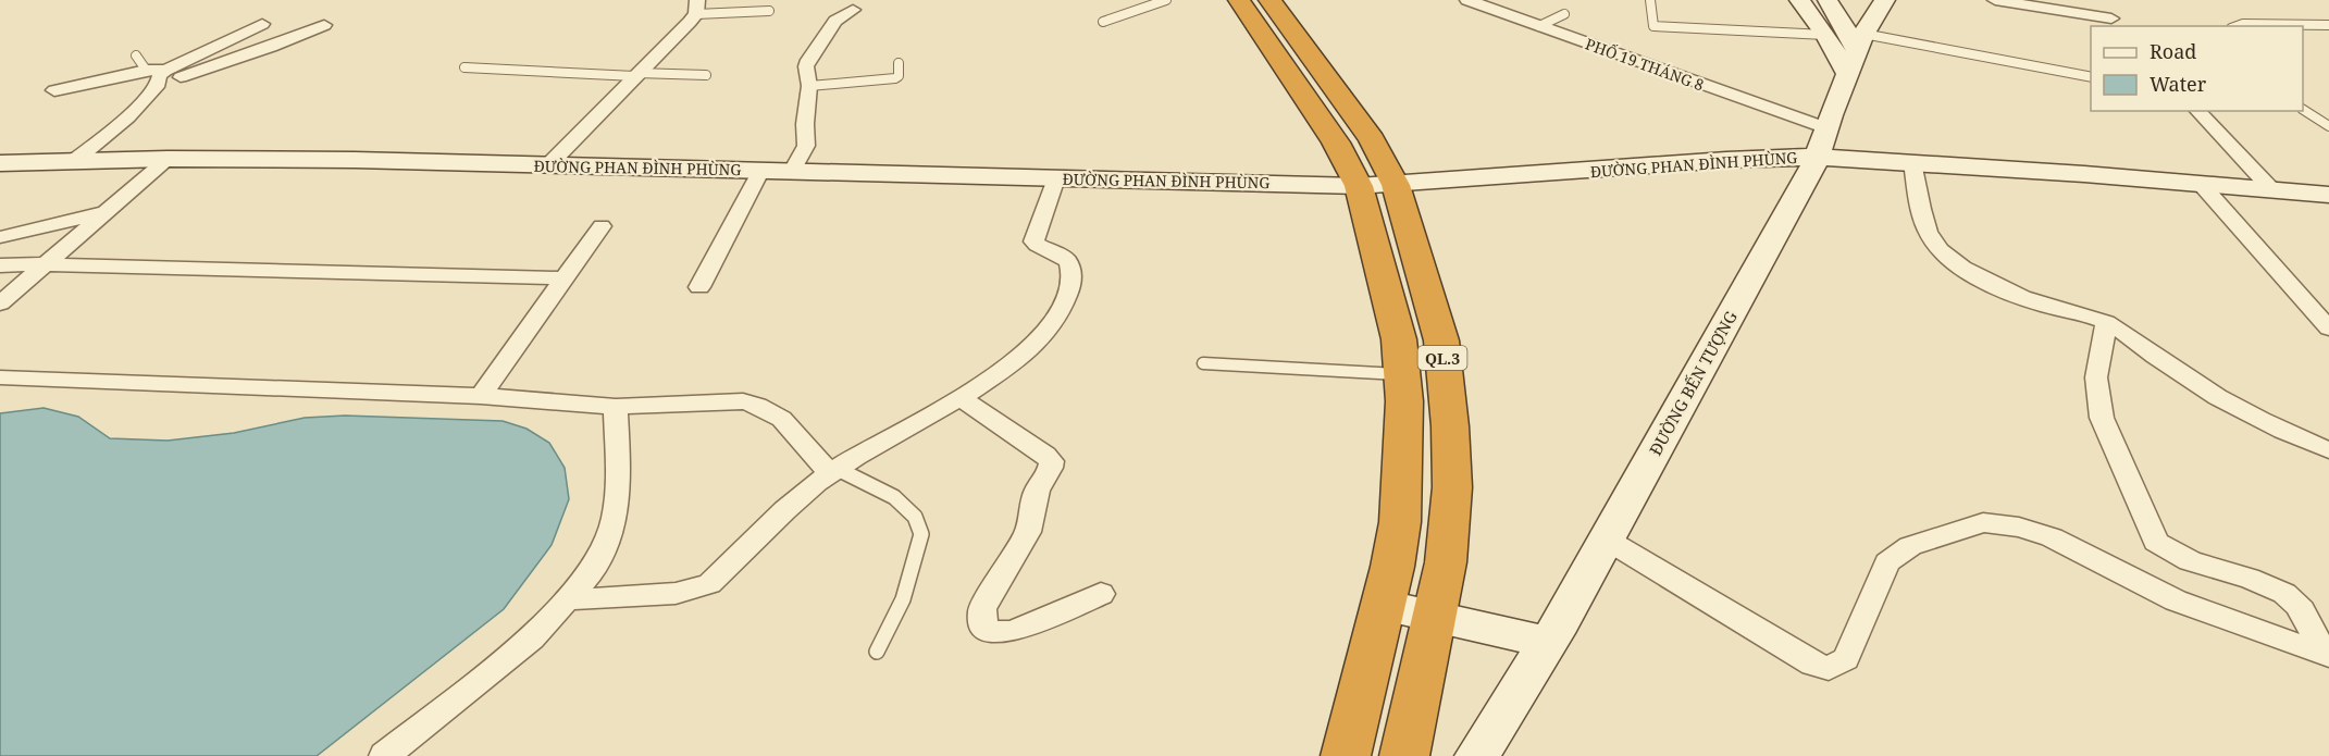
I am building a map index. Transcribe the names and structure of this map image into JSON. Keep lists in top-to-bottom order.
{
  "streets": {
    "highway": ["QL.3"],
    "street": ["PHỐ 19 THÁNG 8", "ĐƯỜNG PHAN ĐÌNH PHÙNG", "ĐƯỜNG BẾN TƯỢNG"]
  },
  "crossings": [
    ["PHỐ 19 THÁNG 8", "ĐƯỜNG PHAN ĐÌNH PHÙNG"],
    ["PHỐ 19 THÁNG 8", "ĐƯỜNG BẾN TƯỢNG"],
    ["ĐƯỜNG PHAN ĐÌNH PHÙNG", "QL.3"],
    ["ĐƯỜNG PHAN ĐÌNH PHÙNG", "ĐƯỜNG BẾN TƯỢNG"]
  ],
  "legend": ["Road", "Water"]
}
